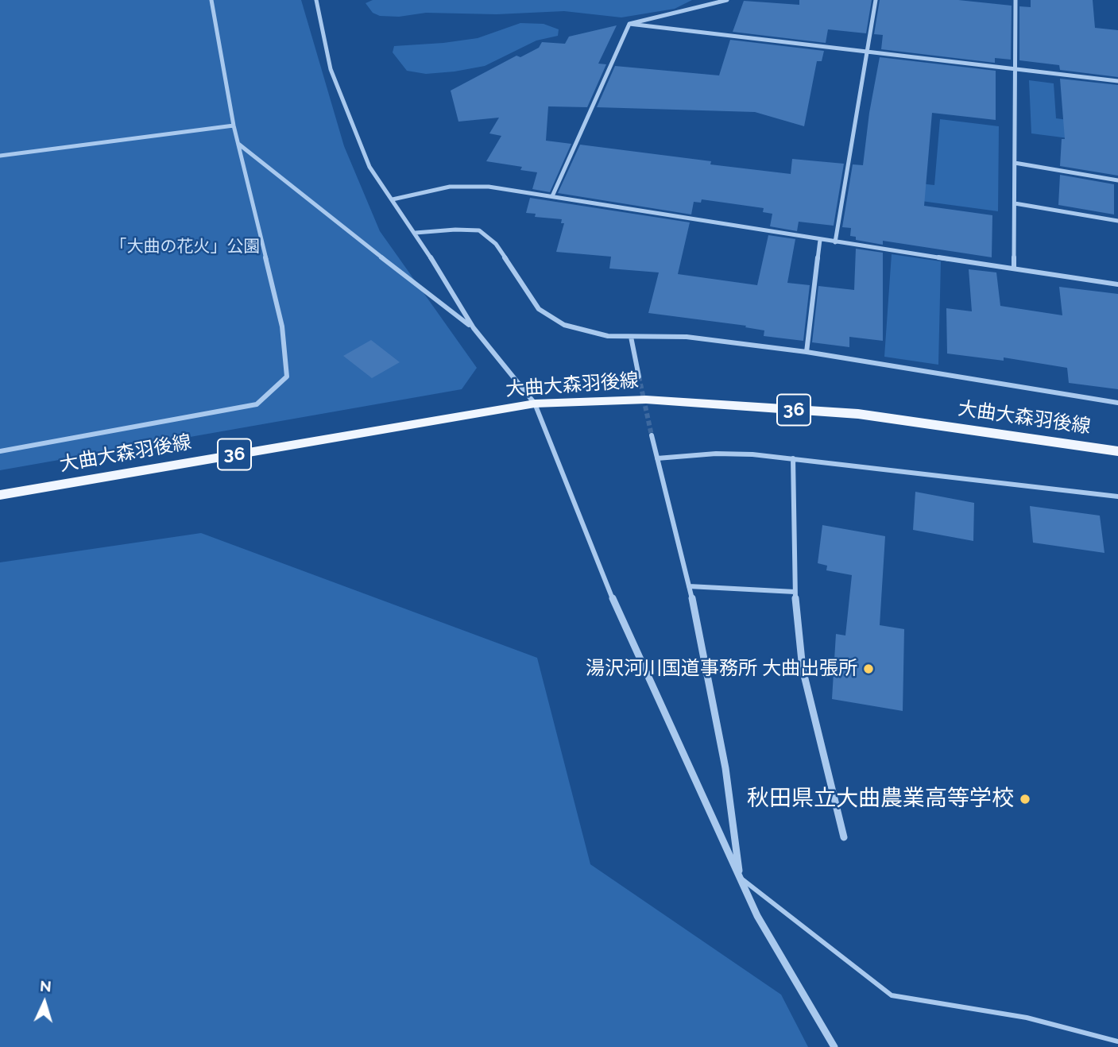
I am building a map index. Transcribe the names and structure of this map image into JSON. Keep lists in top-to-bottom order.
{
  "streets": {
    "main road": ["大曲大森羽後線", "36"]
  },
  "parks": ["「大曲の花火」公園"],
  "places": ["湯沢河川国道事務所 大曲出張所", "秋田県立大曲農業高等学校"],
  "north": "top"
}
